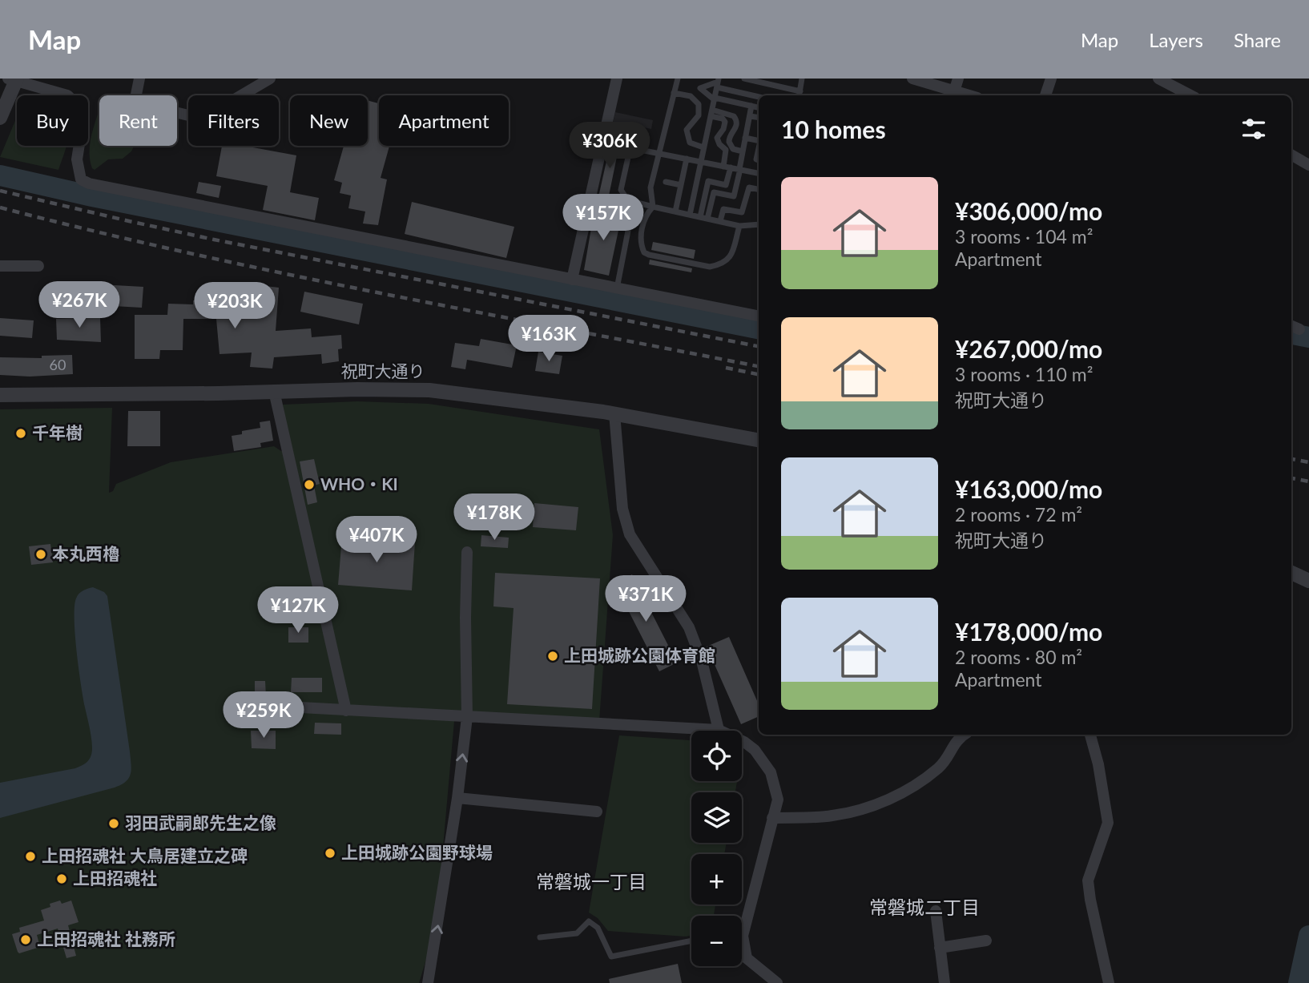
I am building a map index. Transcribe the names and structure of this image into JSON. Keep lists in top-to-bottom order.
{
  "streets": {
    "street": ["祝町大通り"]
  },
  "districts": ["常磐城一丁目", "常磐城二丁目"],
  "places": [
    "千年樹",
    "WHO・KI",
    "本丸西櫓",
    "上田城跡公園体育館",
    "羽田武嗣郎先生之像",
    "上田城跡公園野球場",
    "上田招魂社 大鳥居建立之碑",
    "上田招魂社",
    "上田招魂社 社務所"
  ],
  "house_numbers": ["60"],
  "page": {
    "header": "Map",
    "nav": ["Map", "Layers", "Share"],
    "chip": [
      "Buy",
      "Rent",
      "Filters",
      "New",
      "Apartment"
    ],
    "heading": "10 homes",
    "price": [
      "¥306K",
      "¥157K",
      "¥267K",
      "¥203K",
      "¥163K",
      "¥178K",
      "¥407K",
      "¥371K",
      "¥127K",
      "¥259K"
    ],
    "list": [
      {
        "name": "¥306,000/mo",
        "note": "3 rooms · 104 m² · Apartment"
      },
      {
        "name": "¥267,000/mo",
        "note": "3 rooms · 110 m² · 祝町大通り"
      },
      {
        "name": "¥163,000/mo",
        "note": "2 rooms · 72 m² · 祝町大通り"
      },
      {
        "name": "¥178,000/mo",
        "note": "2 rooms · 80 m² · Apartment"
      }
    ],
    "map_buttons": ["+", "−"]
  }
}
